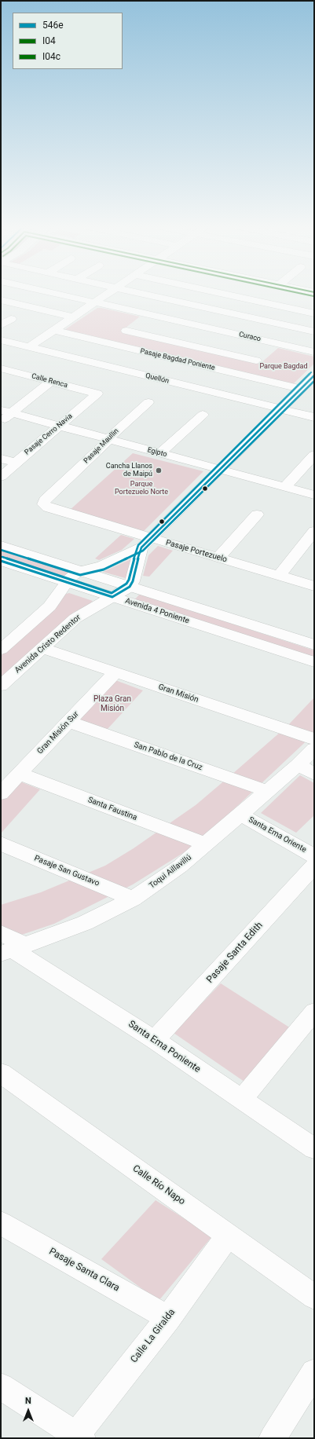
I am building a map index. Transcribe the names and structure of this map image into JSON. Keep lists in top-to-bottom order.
{
  "streets": {
    "street": [
      "Curaco",
      "Pasaje Bagdad Poniente",
      "Quellón",
      "Calle Renca",
      "Pasaje Cerro Navia",
      "Pasaje Maullin",
      "Egipto",
      "Pasaje Portezuelo",
      "Avenida 4 Poniente",
      "Avenida Cristo Redentor",
      "Gran Misión",
      "Gran Misión Sur",
      "San Pablo de la Cruz",
      "Santa Faustina",
      "Santa Ema Oriente",
      "Pasaje San Gustavo",
      "Toqui Aillavillú",
      "Pasaje Santa Edith",
      "Santa Ema Poniente",
      "Calle Río Napo",
      "Pasaje Santa Clara",
      "Calle La Giralda"
    ]
  },
  "crossings": [
    ["Calle Renca", "Pasaje Cerro Navia"],
    ["Pasaje Cerro Navia", "Egipto"],
    ["Pasaje Maullin", "Egipto"],
    ["Pasaje Maullin", "Pasaje Portezuelo"],
    ["Avenida 4 Poniente", "Avenida Cristo Redentor"],
    ["Avenida Cristo Redentor", "Gran Misión"],
    ["Gran Misión", "Gran Misión Sur"],
    ["Gran Misión Sur", "San Pablo de la Cruz"],
    ["Gran Misión Sur", "Santa Faustina"],
    ["San Pablo de la Cruz", "Toqui Aillavillú"],
    ["Santa Faustina", "Toqui Aillavillú"],
    ["Santa Ema Oriente", "Toqui Aillavillú"],
    ["Pasaje San Gustavo", "Toqui Aillavillú"],
    ["Toqui Aillavillú", "Santa Ema Poniente"],
    ["Pasaje Santa Edith", "Santa Ema Poniente"],
    ["Calle Río Napo", "Calle La Giralda"],
    ["Pasaje Santa Clara", "Calle La Giralda"]
  ],
  "parks": ["Parque Bagdad", "Parque Portezuelo Norte", "Plaza Gran Misión"],
  "places": ["Cancha Llanos de Maipú"],
  "lines": ["transit line I04c", "transit line 546e"],
  "legend": ["546e", "I04", "I04c"],
  "north": "top"
}
